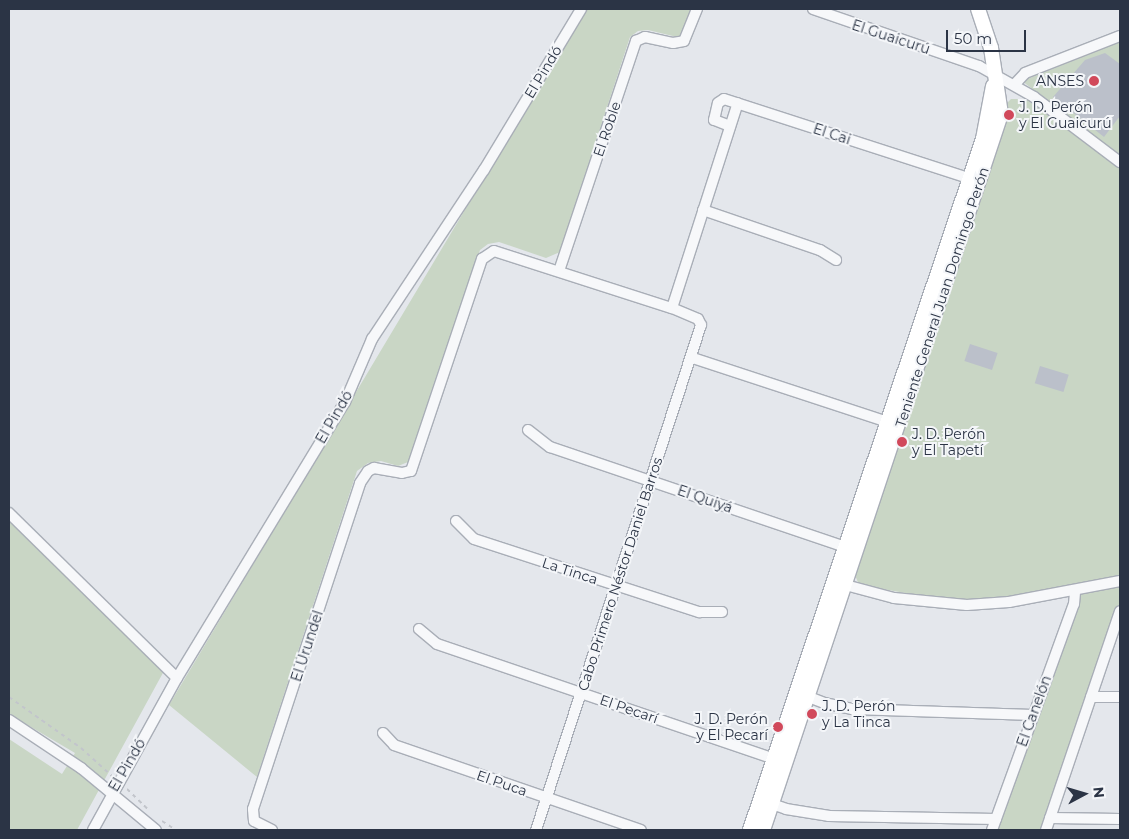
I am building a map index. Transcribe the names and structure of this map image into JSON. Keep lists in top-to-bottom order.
{
  "streets": {
    "main road": ["Teniente General Juan Domingo Perón"],
    "street": [
      "El Guaicurú",
      "El Pindó",
      "El Roble",
      "El Cai",
      "El Quiyá",
      "La Tinca",
      "Cabo Primero Néstor Daniel Barros",
      "El Urundel",
      "El Pecarí",
      "El Canelón",
      "El Puca"
    ]
  },
  "crossings": [
    ["El Guaicurú", "Teniente General Juan Domingo Perón"],
    ["El Roble", "El Urundel"],
    ["El Cai", "Teniente General Juan Domingo Perón"],
    ["Teniente General Juan Domingo Perón", "El Quiyá"],
    ["Teniente General Juan Domingo Perón", "El Pecarí"],
    ["El Quiyá", "Cabo Primero Néstor Daniel Barros"],
    ["La Tinca", "Cabo Primero Néstor Daniel Barros"],
    ["Cabo Primero Néstor Daniel Barros", "El Pecarí"],
    ["Cabo Primero Néstor Daniel Barros", "El Puca"]
  ],
  "places": [
    "ANSES",
    "J. D. Perón y El Guaicurú",
    "J. D. Perón y El Tapetí",
    "J. D. Perón y La Tinca",
    "J. D. Perón y El Pecarí"
  ],
  "scale_bar": "50 m",
  "north": "right"
}
